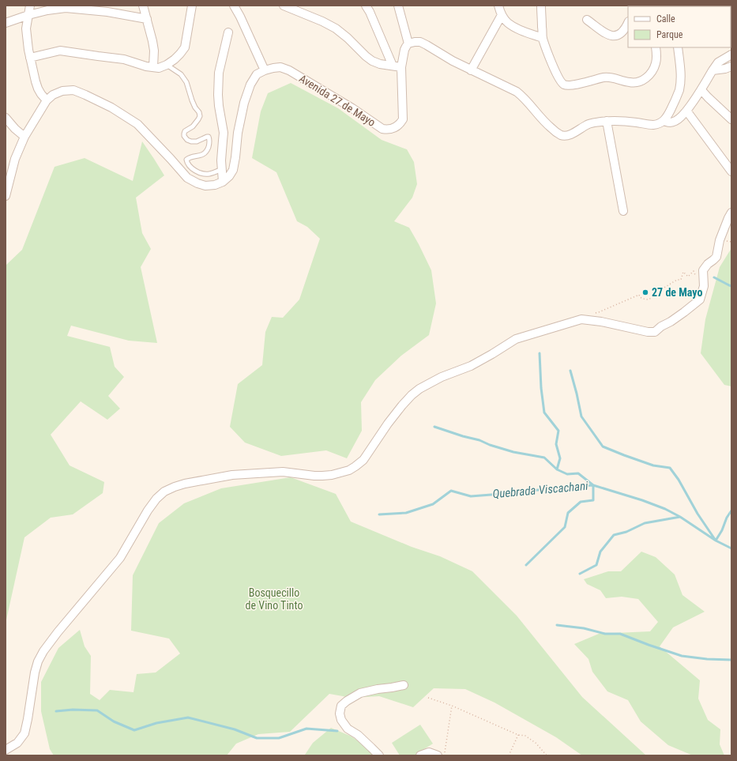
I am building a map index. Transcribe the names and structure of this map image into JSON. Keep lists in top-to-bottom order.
{
  "streets": {
    "street": ["Avenida 27 de Mayo"]
  },
  "water": ["Quebrada Viscachani"],
  "parks": ["Bosquecillo de Vino Tinto"],
  "places": ["27 de Mayo"],
  "legend": ["Calle", "Parque"]
}
